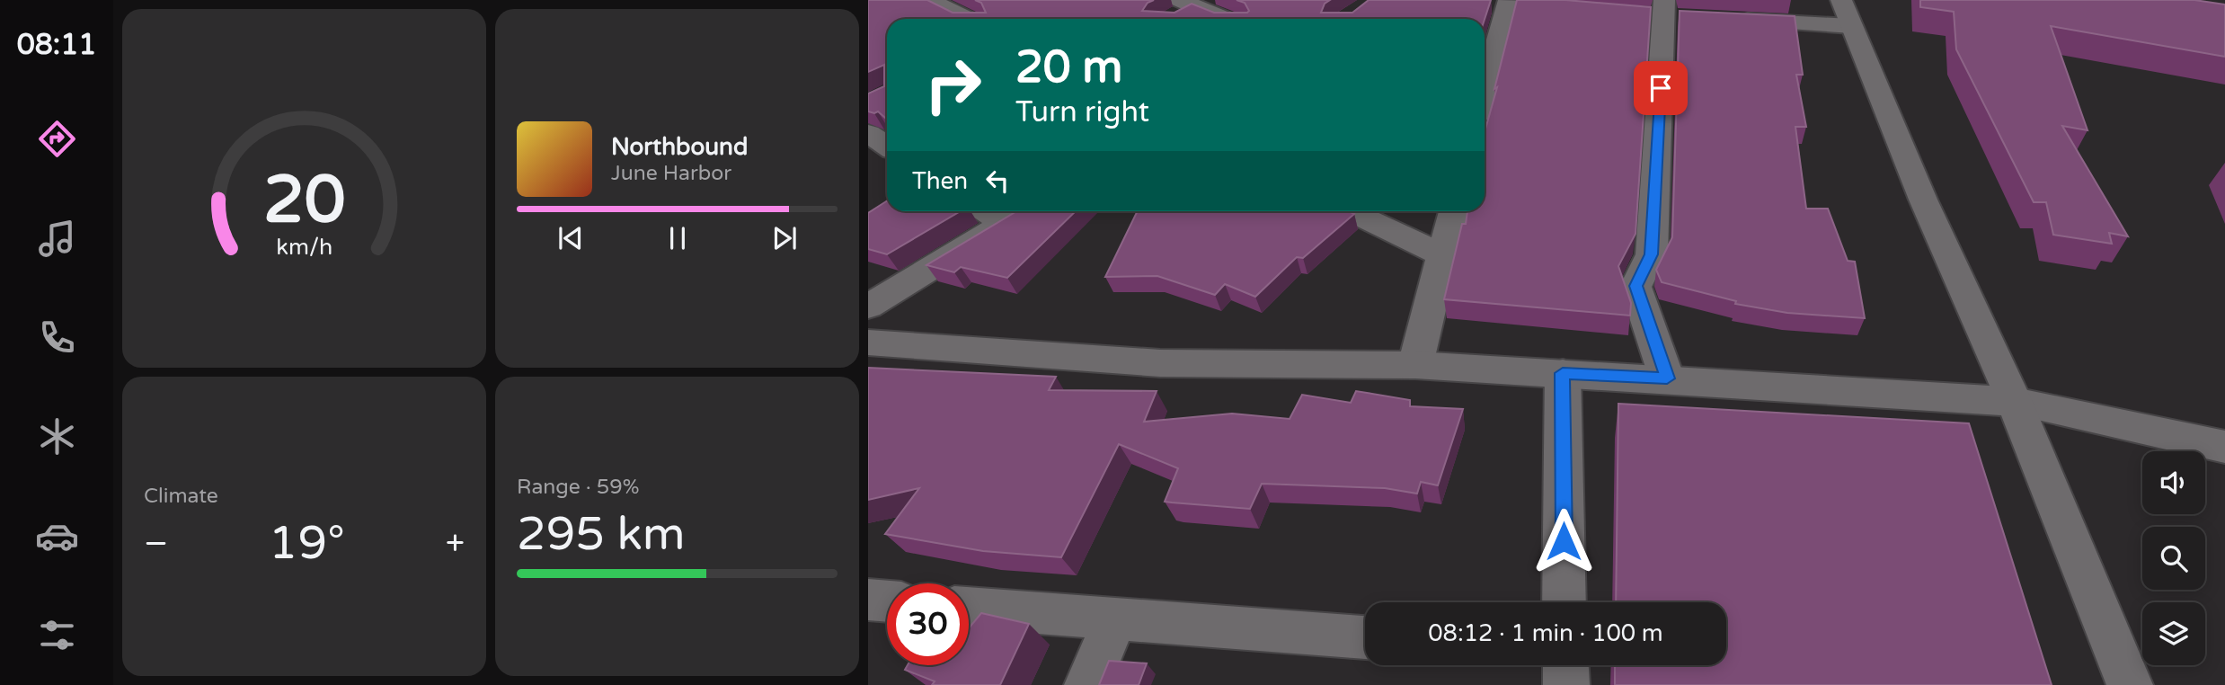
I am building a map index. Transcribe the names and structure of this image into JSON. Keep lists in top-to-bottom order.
{
  "page": {
    "tabs": "08:11",
    "turn": ["20 m", "Turn right"],
    "song": ["Northbound", "June Harbor"],
    "then": "Then",
    "tile": [
      "Climate",
      ["Range · 59%", "295 km"]
    ],
    "heat": ["−", "19°", "+"],
    "limit": "30",
    "trip": "08:12 · 1 min · 100 m",
    "gauge": ["20", "km/h"]
  }
}
